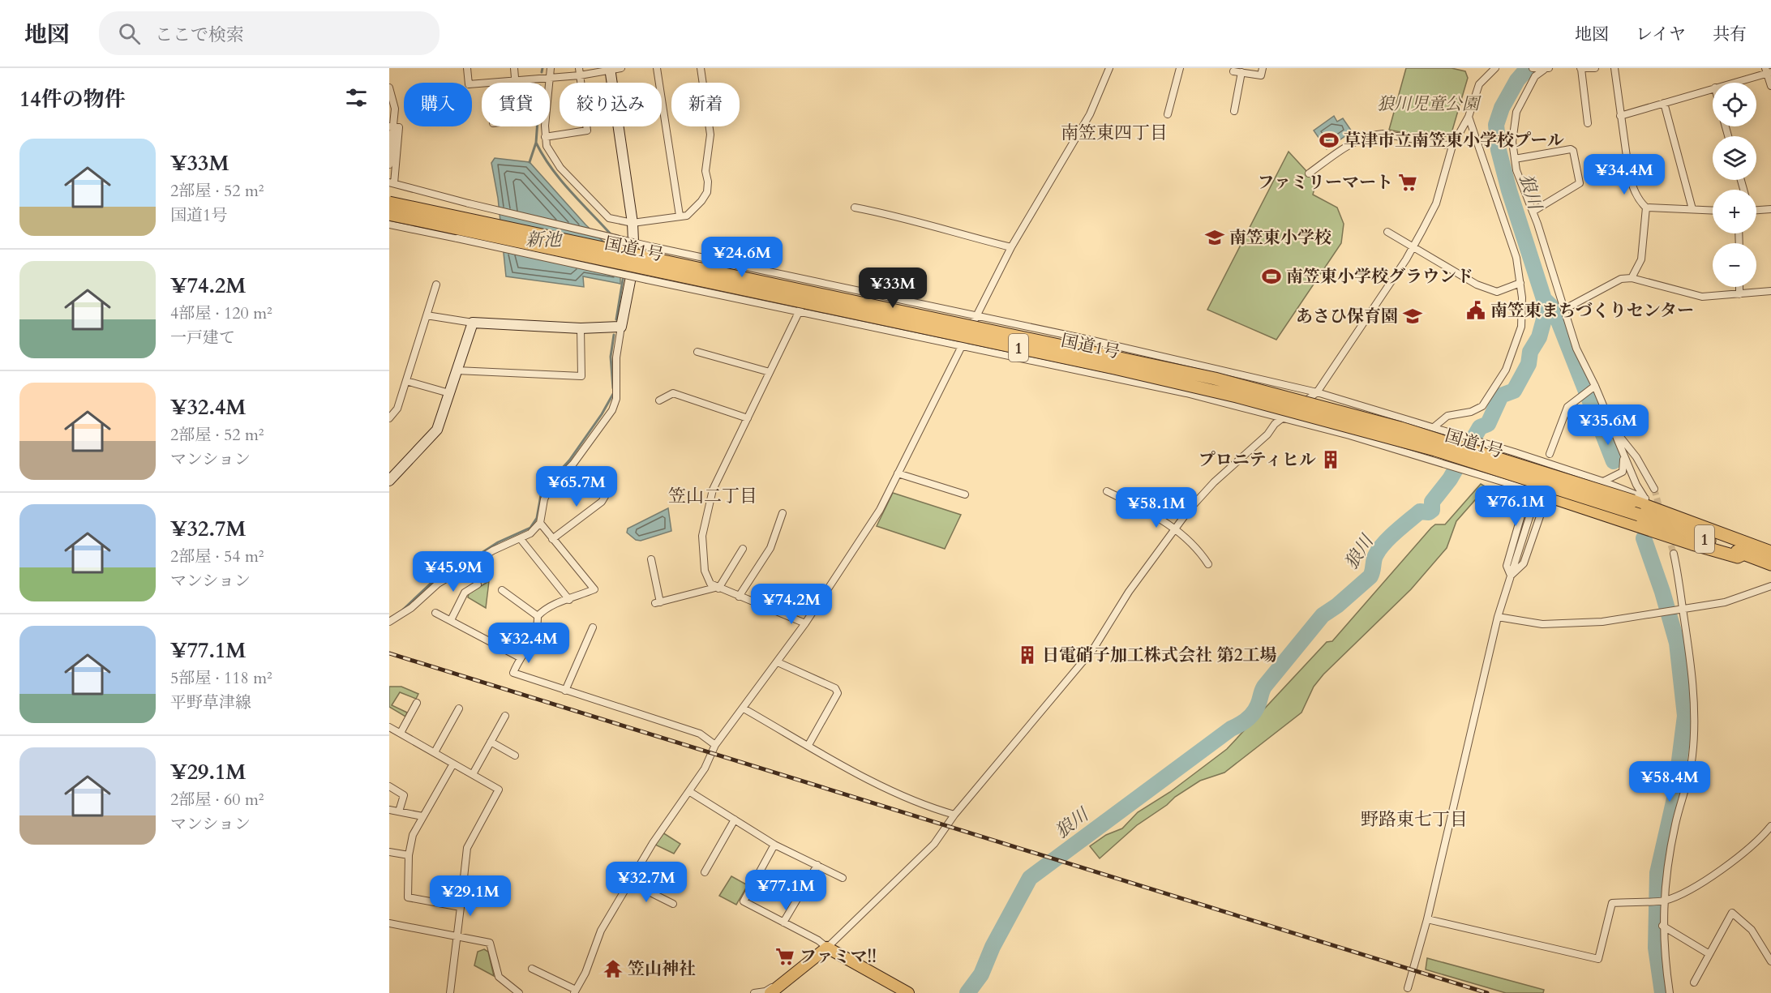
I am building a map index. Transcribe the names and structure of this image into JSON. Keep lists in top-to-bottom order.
{
  "streets": {
    "highway": ["国道1号", "1"]
  },
  "districts": ["南笠東四丁目", "笠山二丁目", "野路東七丁目"],
  "water": ["狼川", "新池"],
  "parks": ["狼川児童公園"],
  "places": {
    "sports": ["草津市立南笠東小学校プール", "南笠東小学校グラウンド"],
    "supermarket": ["ファミリーマート", "ファミマ!!"],
    "school or university": ["南笠東小学校", "あさひ保育園"],
    "public building": ["南笠東まちづくりセンター"],
    "building": ["プロニティヒル", "日電硝子加工株式会社 第2工場"],
    "temple": ["笠山神社"]
  },
  "page": {
    "header": "地図",
    "search": "ここで検索",
    "nav": ["地図", "レイヤ", "共有"],
    "heading": "14件の物件",
    "map_buttons": ["+", "−"],
    "chip": [
      "購入",
      "賃貸",
      "絞り込み",
      "新着"
    ],
    "list": [
      {
        "name": "¥33M",
        "note": "2部屋 · 52 m² · 国道1号"
      },
      {
        "name": "¥74.2M",
        "note": "4部屋 · 120 m² · 一戸建て"
      },
      {
        "name": "¥32.4M",
        "note": "2部屋 · 52 m² · マンション"
      },
      {
        "name": "¥32.7M",
        "note": "2部屋 · 54 m² · マンション"
      },
      {
        "name": "¥77.1M",
        "note": "5部屋 · 118 m² · 平野草津線"
      },
      {
        "name": "¥29.1M",
        "note": "2部屋 · 60 m² · マンション"
      }
    ],
    "price": [
      "¥34.4M",
      "¥24.6M",
      "¥33M",
      "¥35.6M",
      "¥65.7M",
      "¥76.1M",
      "¥58.1M",
      "¥45.9M",
      "¥74.2M",
      "¥32.4M",
      "¥58.4M",
      "¥32.7M",
      "¥77.1M",
      "¥29.1M"
    ]
  }
}
